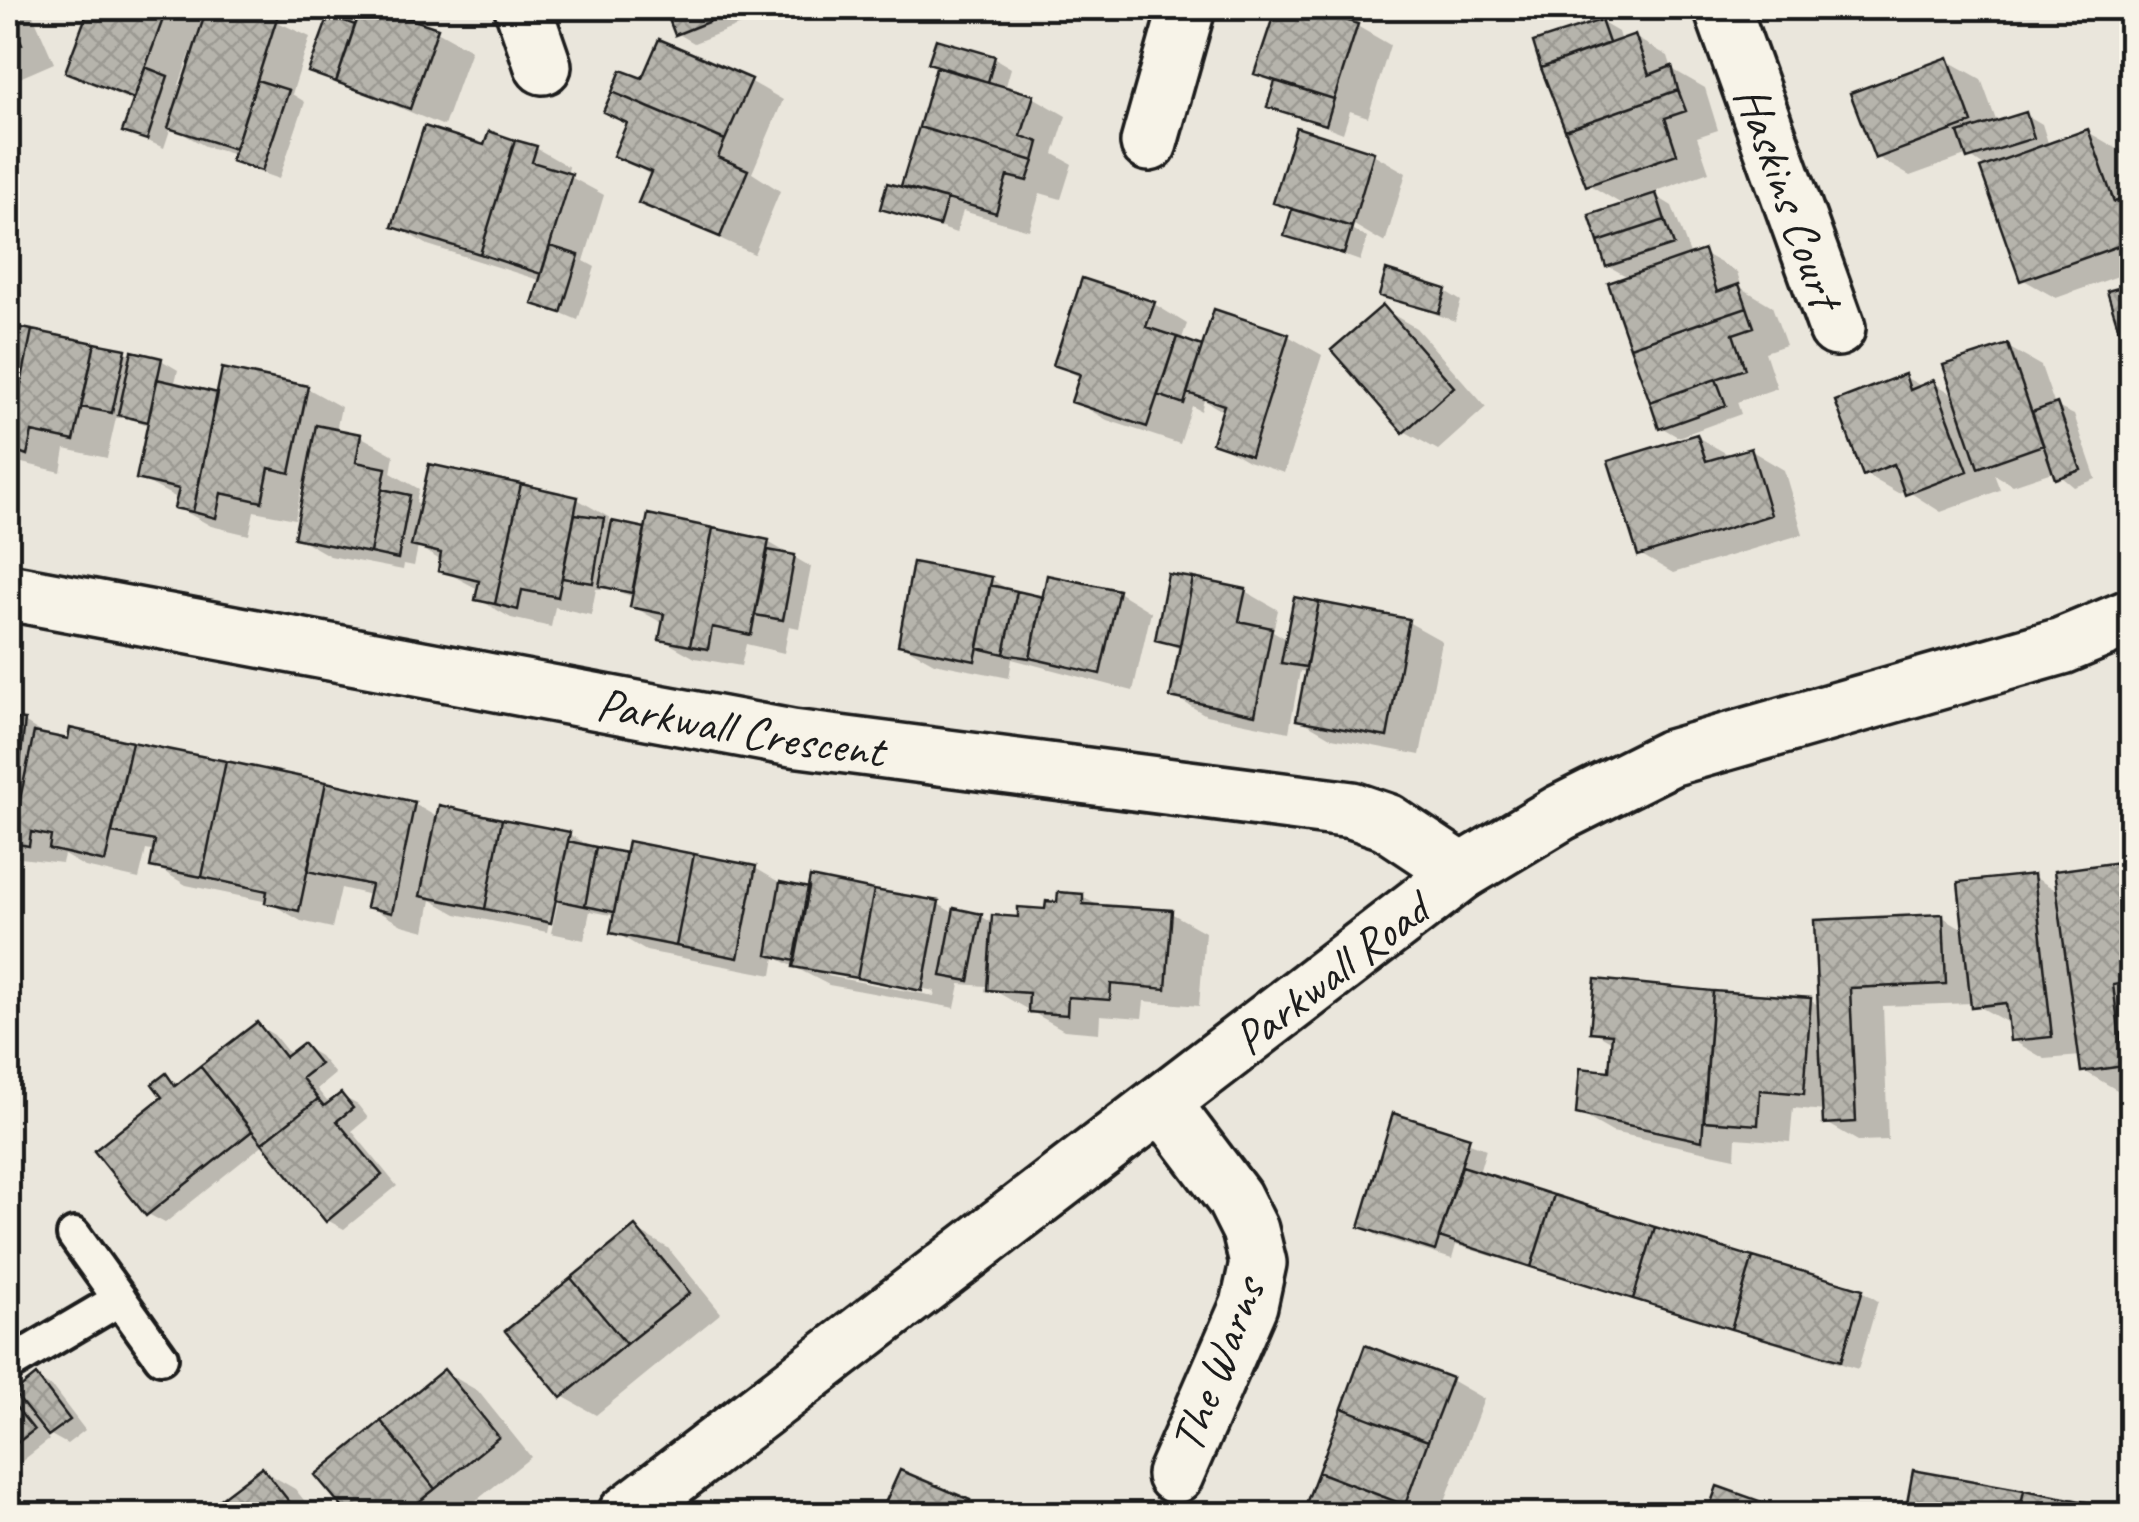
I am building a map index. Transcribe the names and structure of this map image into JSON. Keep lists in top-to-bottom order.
{
  "streets": {
    "street": [
      "Haskins Court",
      "Parkwall Crescent",
      "Parkwall Road",
      "The Warns"
    ]
  },
  "crossings": [
    ["Parkwall Crescent", "Parkwall Road"],
    ["Parkwall Road", "The Warns"]
  ]
}
